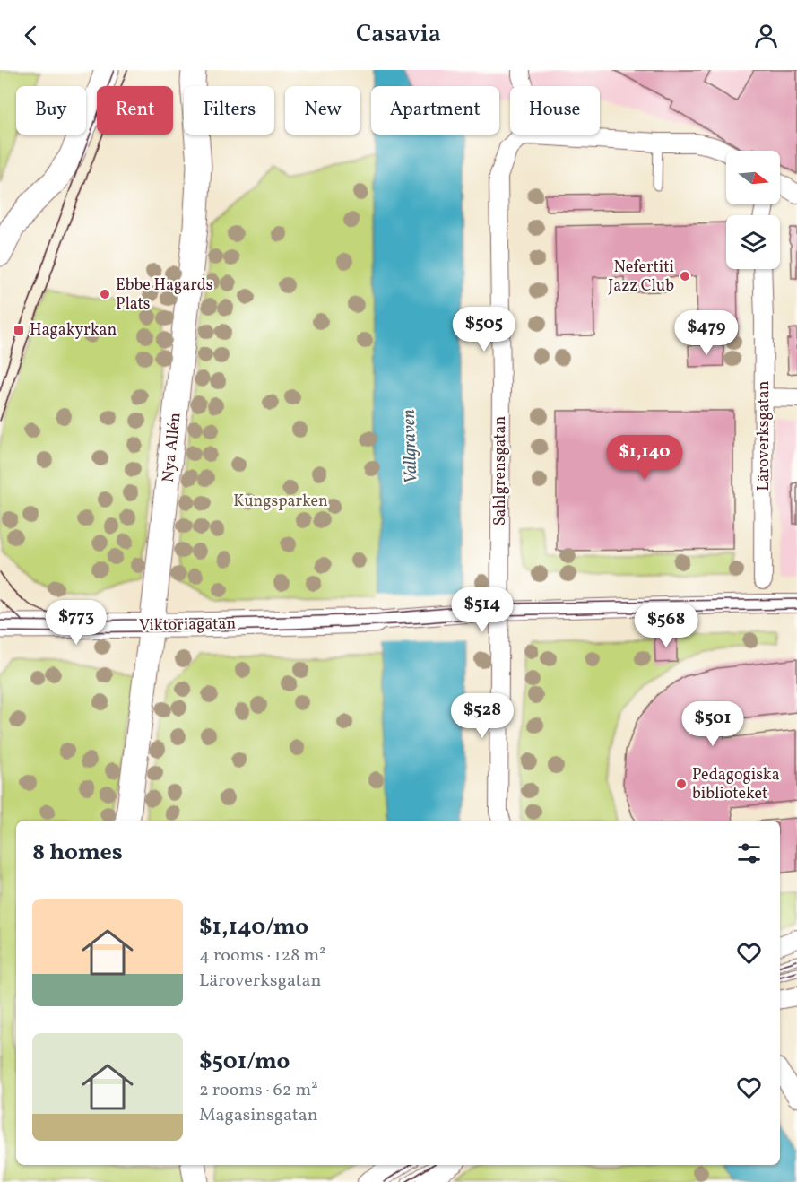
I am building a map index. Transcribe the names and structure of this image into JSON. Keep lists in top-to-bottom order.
{
  "streets": {
    "main road": ["Nya Allén", "Viktoriagatan"],
    "street": ["Läroverksgatan", "Sahlgrensgatan"]
  },
  "crossings": [
    ["Nya Allén", "Viktoriagatan"]
  ],
  "water": ["Vallgraven"],
  "parks": ["Kungsparken"],
  "places": {
    "other": ["Nefertiti Jazz Club", "Ebbe Hagards Plats", "Pedagogiska biblioteket"],
    "transit": ["Hagakyrkan"]
  },
  "north": "right",
  "page": {
    "header": "Casavia",
    "chip": [
      "Buy",
      "Rent",
      "Filters",
      "New",
      "Apartment",
      "House"
    ],
    "price": [
      "$505",
      "$479",
      "$1,140",
      "$514",
      "$773",
      "$568",
      "$528",
      "$501"
    ],
    "heading": "8 homes",
    "list": [
      {
        "name": "$1,140/mo",
        "note": "4 rooms · 128 m² · Läroverksgatan"
      },
      {
        "name": "$501/mo",
        "note": "2 rooms · 62 m² · Magasinsgatan"
      }
    ]
  }
}
